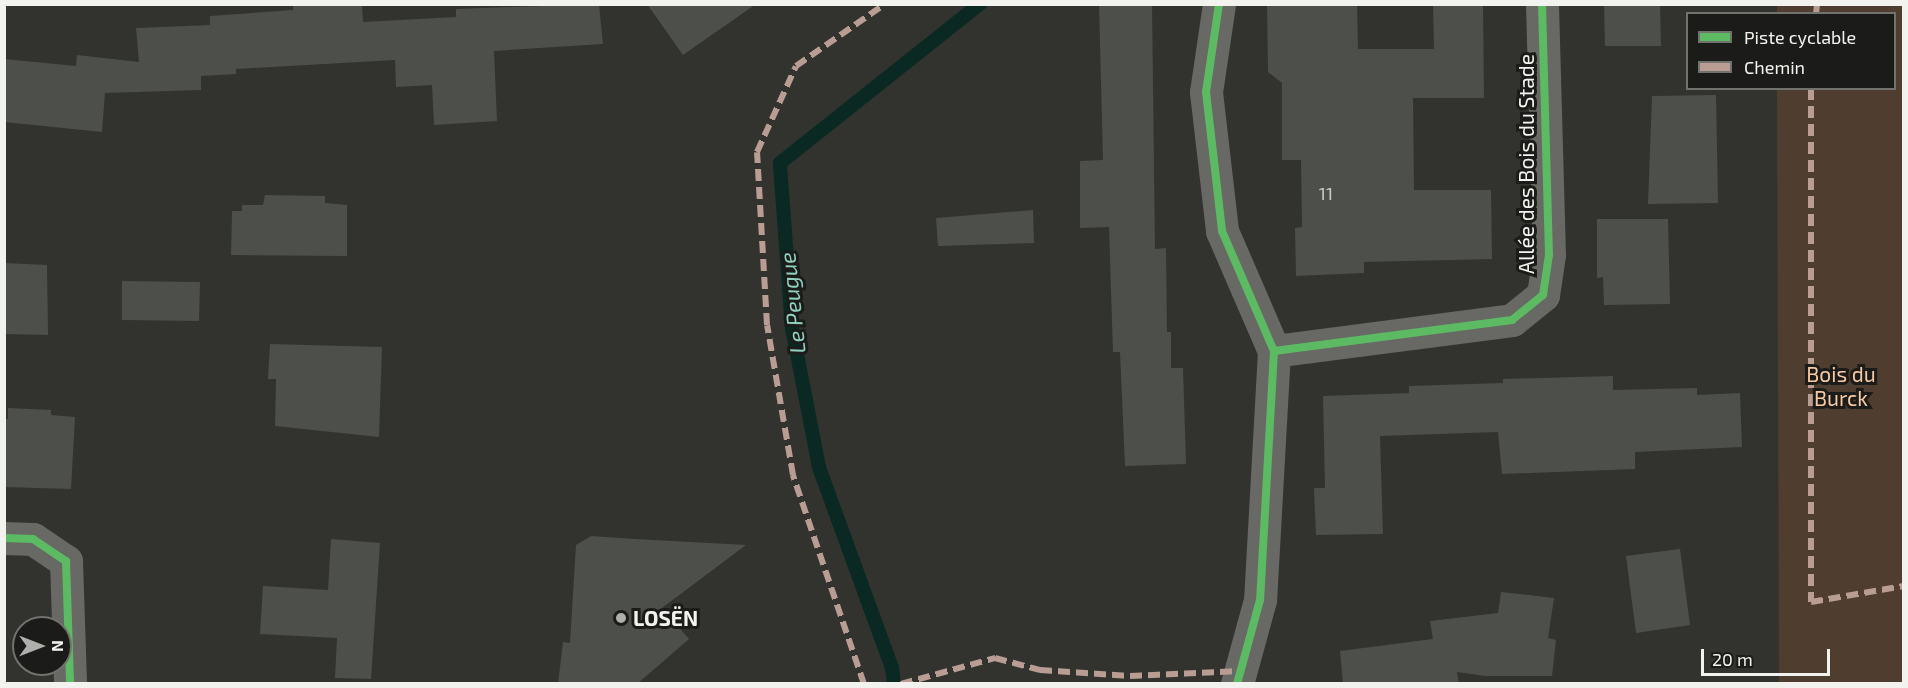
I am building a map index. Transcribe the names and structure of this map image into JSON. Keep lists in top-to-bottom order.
{
  "streets": {
    "street": ["Allée des Bois du Stade"]
  },
  "water": ["Le Peugue"],
  "parks": ["Bois du Burck"],
  "places": ["LOSËN"],
  "house_numbers": ["11"],
  "legend": ["Piste cyclable", "Chemin"],
  "scale_bar": "20 m",
  "north": "right"
}
